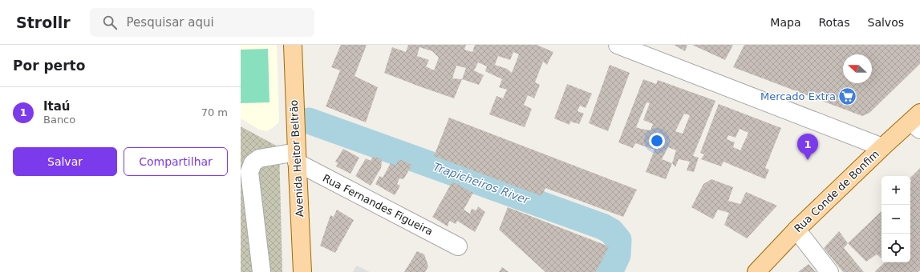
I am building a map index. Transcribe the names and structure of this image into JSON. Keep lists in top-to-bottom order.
{
  "streets": {
    "main road": ["Avenida Heitor Beltrão", "Rua Conde de Bonfim"],
    "street": ["Rua Fernandes Figueira"]
  },
  "crossings": [
    ["Avenida Heitor Beltrão", "Rua Fernandes Figueira"]
  ],
  "water": ["Trapicheiros River"],
  "places": {
    "supermarket": ["Mercado Extra"]
  },
  "north": "left",
  "page": {
    "header": "Strollr",
    "search": "Pesquisar aqui",
    "nav": ["Mapa", "Rotas", "Salvos"],
    "heading": "Por perto",
    "list": [
      {
        "mark": "1",
        "name": "Itaú",
        "note": "Banco",
        "value": "70 m"
      }
    ],
    "pins": "1",
    "buttons": ["Salvar", "Compartilhar"],
    "map_buttons": ["+", "−"]
  }
}
